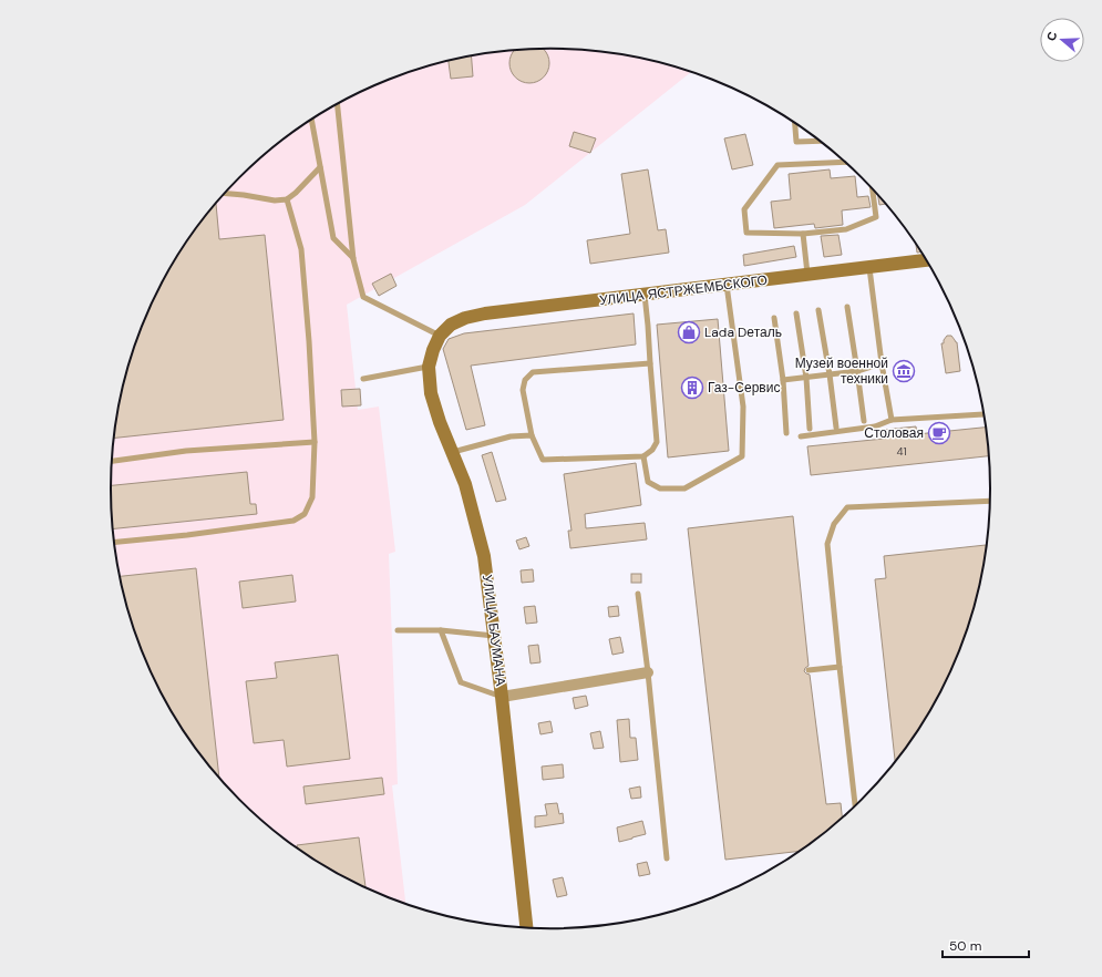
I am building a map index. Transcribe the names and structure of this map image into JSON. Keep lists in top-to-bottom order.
{
  "streets": {
    "main road": ["УЛИЦА ЯСТРЖЕМБСКОГО", "УЛИЦА БАУМАНА"]
  },
  "crossings": [
    ["УЛИЦА ЯСТРЖЕМБСКОГО", "УЛИЦА БАУМАНА"]
  ],
  "places": {
    "shop": ["Lada Dеталь"],
    "museum": ["Музей военной техники"],
    "building": ["Газ-Сервис"],
    "cafe": ["Столовая"]
  },
  "house_numbers": ["41"],
  "scale_bar": "50 m",
  "north": "left"
}
